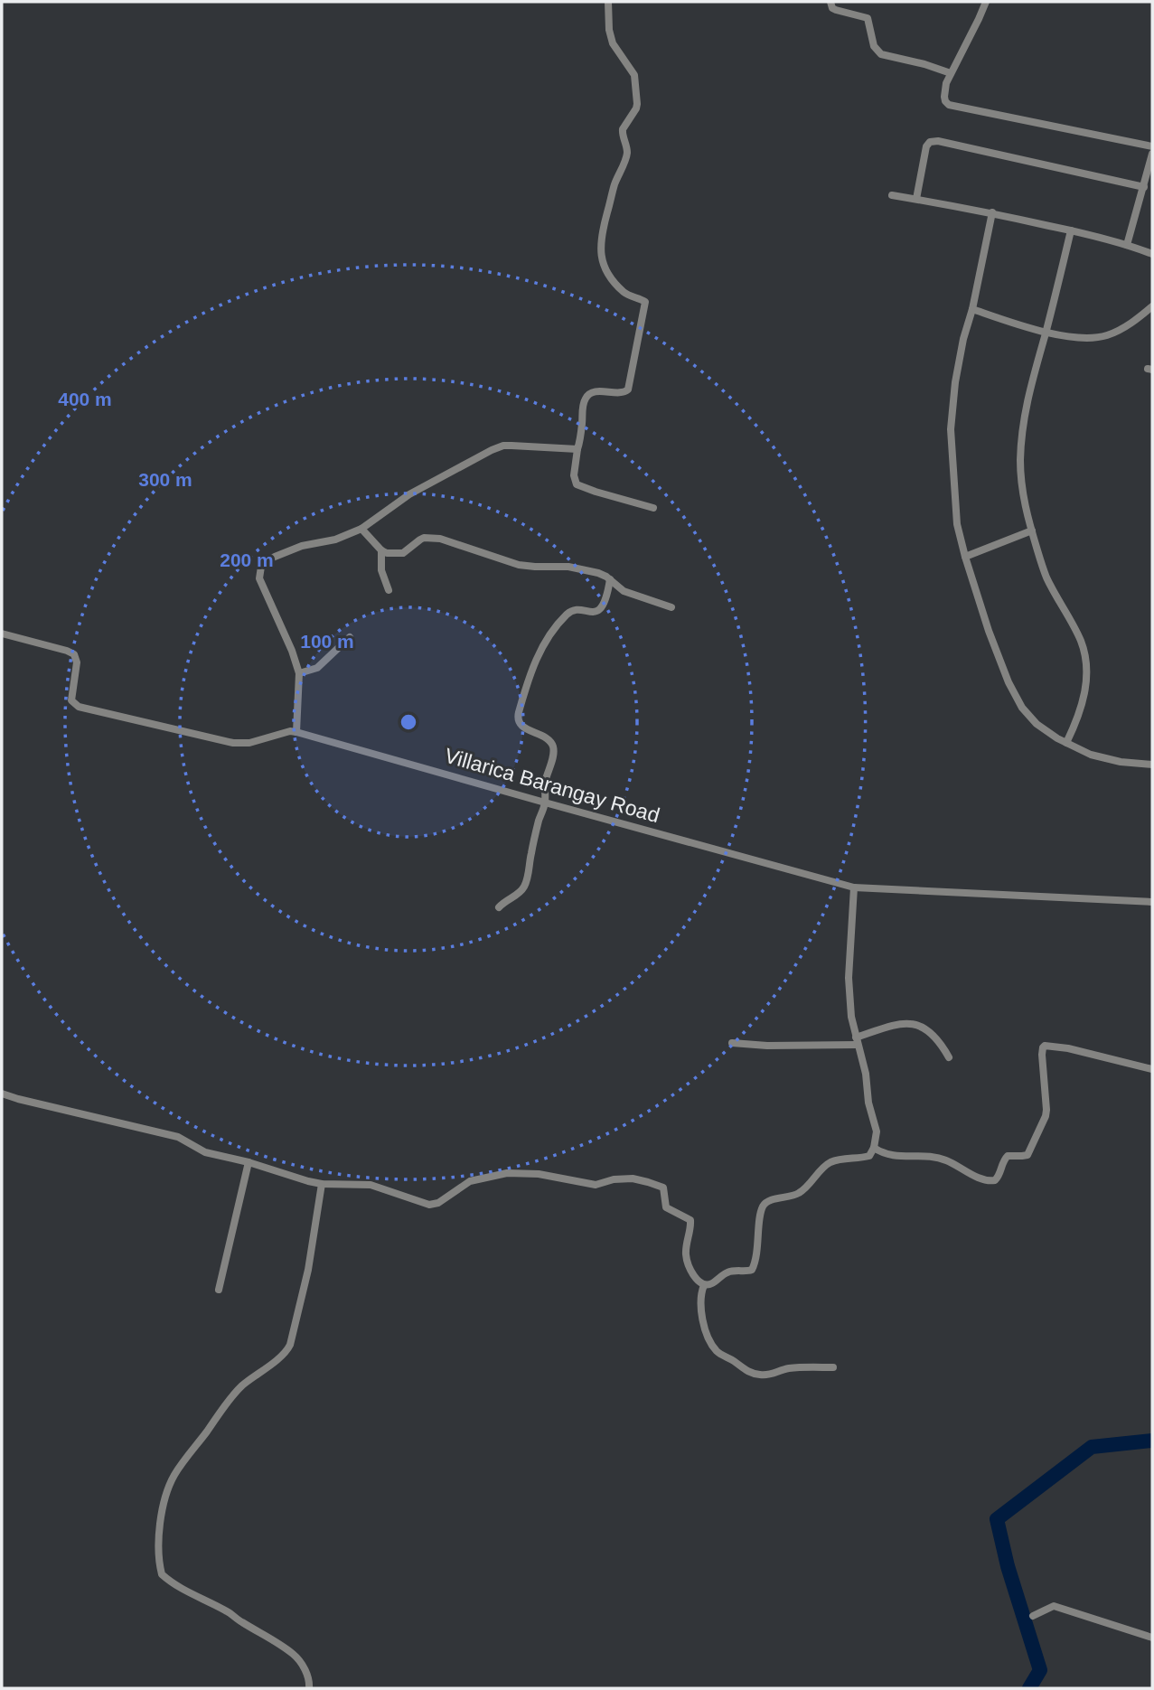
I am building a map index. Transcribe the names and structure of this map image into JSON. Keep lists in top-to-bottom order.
{
  "streets": {
    "street": ["Villarica Barangay Road"]
  },
  "rings": [
    "400 m",
    "300 m",
    "200 m",
    "100 m"
  ]
}
